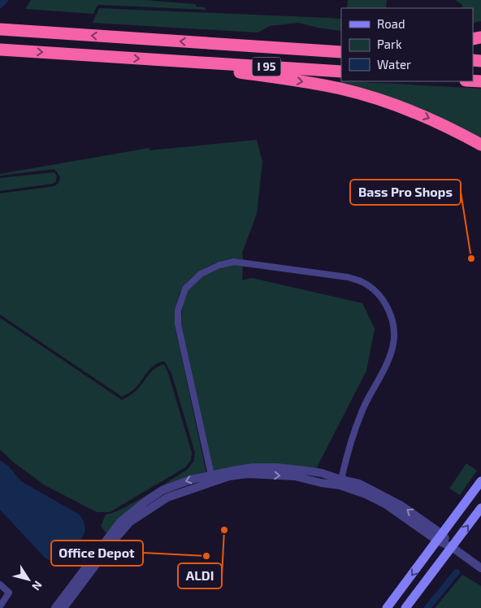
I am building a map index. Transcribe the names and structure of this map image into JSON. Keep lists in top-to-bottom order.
{
  "streets": {
    "highway": ["I 95"]
  },
  "places": ["Bass Pro Shops", "ALDI", "Office Depot"],
  "legend": ["Road", "Park", "Water"],
  "north": "bottom right"
}
